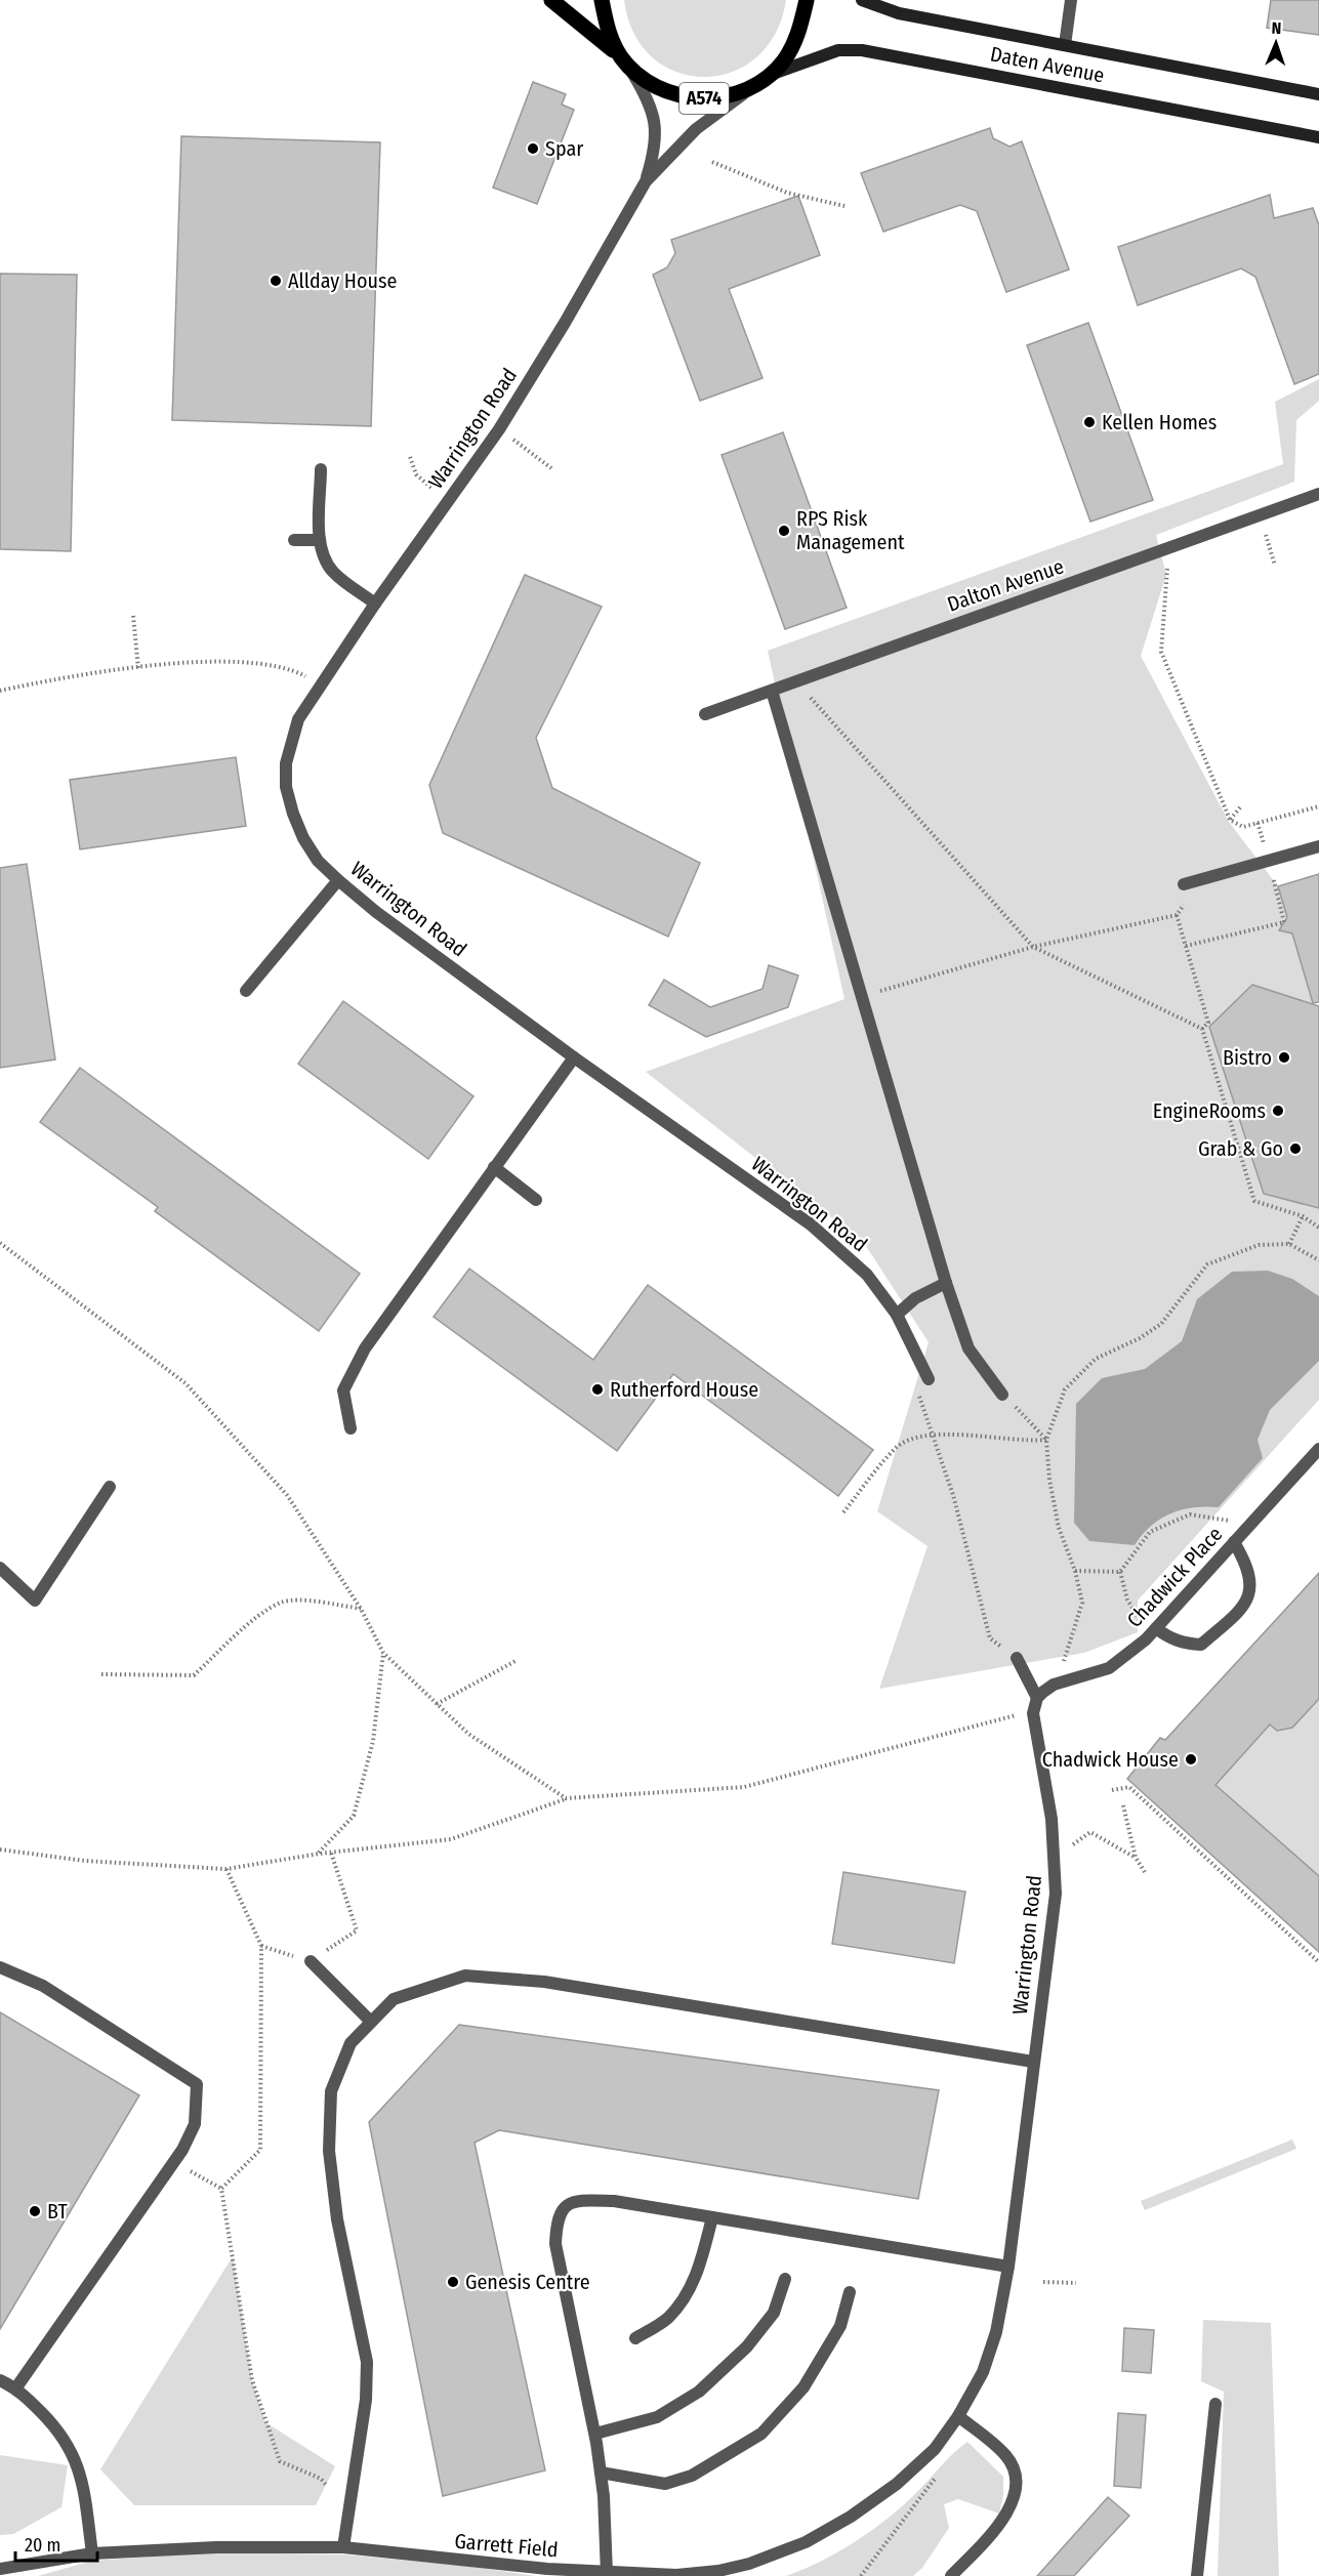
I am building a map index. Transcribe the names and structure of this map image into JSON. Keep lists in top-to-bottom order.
{
  "streets": {
    "main road": ["A574"],
    "street": [
      "Daten Avenue",
      "Warrington Road",
      "Dalton Avenue",
      "Chadwick Place",
      "Garrett Field"
    ]
  },
  "crossings": [
    ["Daten Avenue", "A574"],
    ["Daten Avenue", "Warrington Road"],
    ["A574", "Warrington Road"],
    ["Warrington Road", "Chadwick Place"],
    ["Warrington Road", "Garrett Field"]
  ],
  "places": [
    "Spar",
    "Allday House",
    "Kellen Homes",
    "RPS Risk Management",
    "Bistro",
    "EngineRooms",
    "Grab & Go",
    "Rutherford House",
    "Chadwick House",
    "BT",
    "Genesis Centre"
  ],
  "scale_bar": "20 m",
  "north": "top"
}
